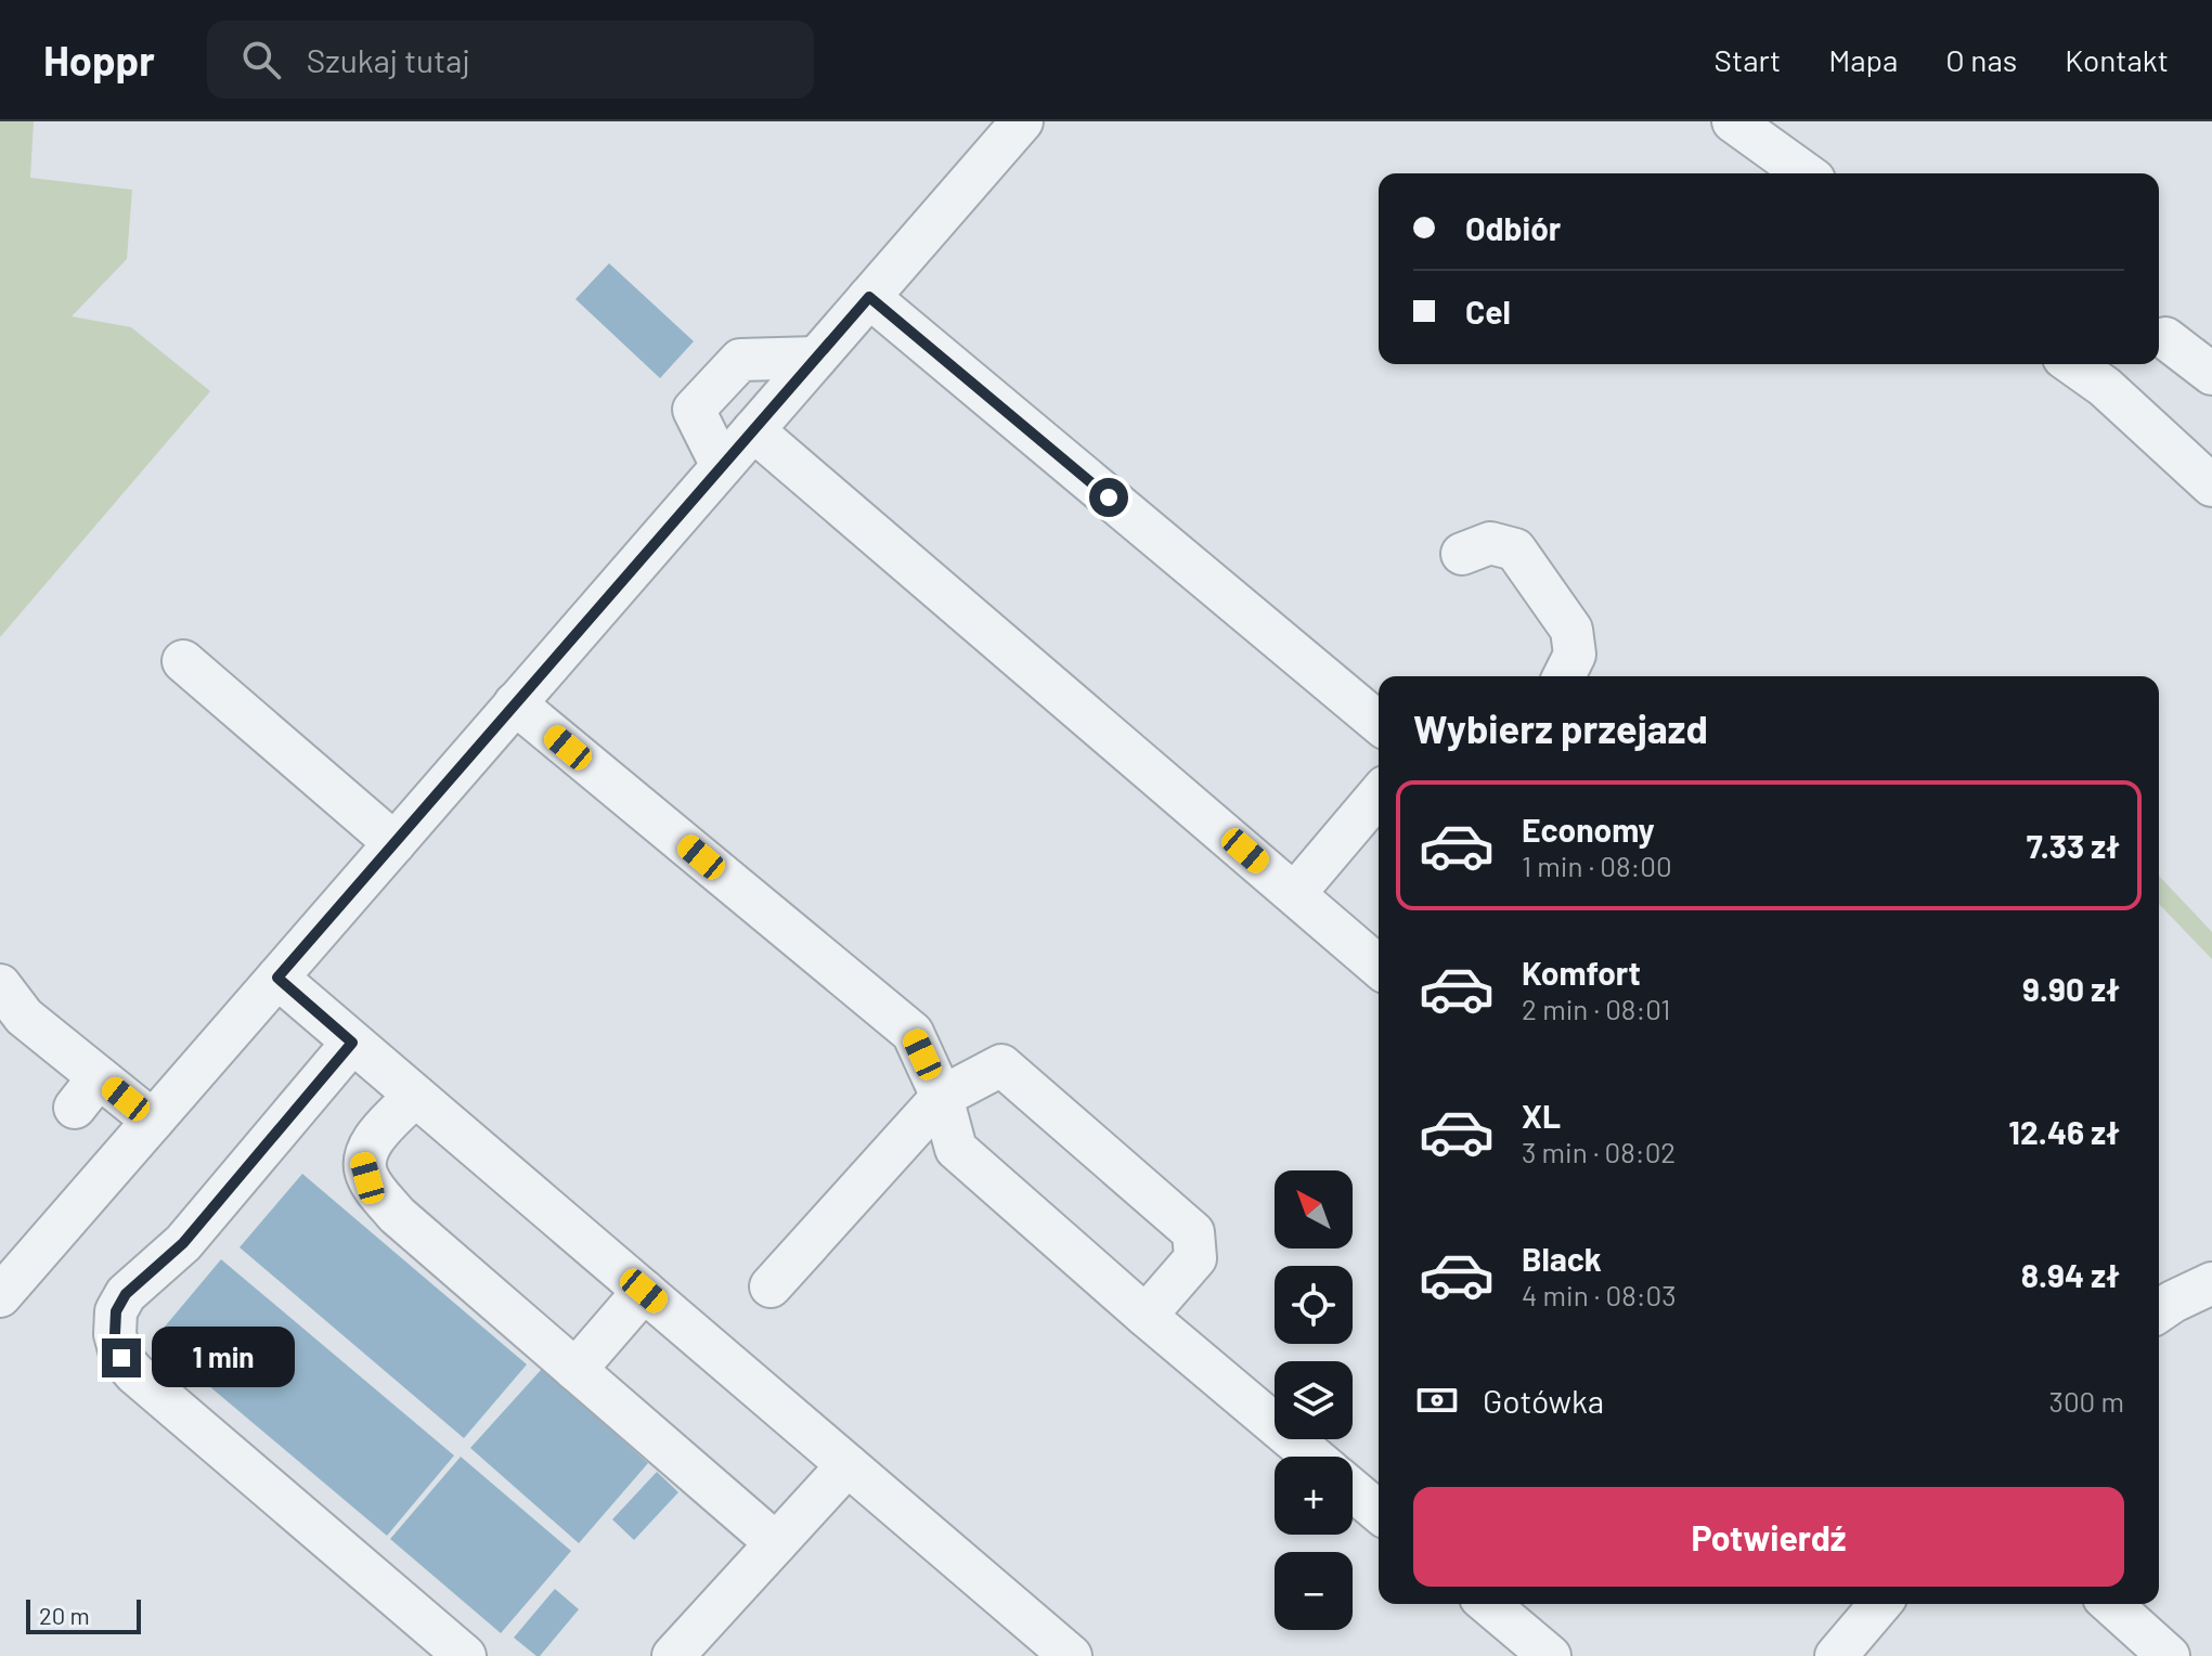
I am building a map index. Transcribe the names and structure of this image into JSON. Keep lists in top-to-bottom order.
{
  "scale_bar": "20 m",
  "north": "top left",
  "page": {
    "header": "Hoppr",
    "search": "Szukaj tutaj",
    "nav": [
      "Start",
      "Mapa",
      "O nas",
      "Kontakt"
    ],
    "banner": ["Odbiór", "Cel"],
    "heading": "Wybierz przejazd",
    "list": [
      {
        "name": "Economy",
        "note": "1 min · 08:00",
        "value": "7.33 zł"
      },
      {
        "name": "Komfort",
        "note": "2 min · 08:01",
        "value": "9.90 zł"
      },
      {
        "name": "XL",
        "note": "3 min · 08:02",
        "value": "12.46 zł"
      },
      {
        "name": "Black",
        "note": "4 min · 08:03",
        "value": "8.94 zł"
      }
    ],
    "map_buttons": ["+", "−"],
    "bubble": "1 min",
    "pay": ["Gotówka", "300 m"],
    "buttons": "Potwierdź",
    "scale": "20 m"
  }
}
